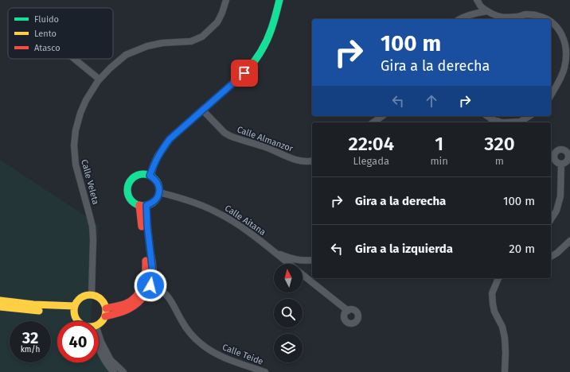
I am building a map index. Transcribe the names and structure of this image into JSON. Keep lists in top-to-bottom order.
{
  "streets": {
    "street": [
      "Calle Almanzor",
      "Calle Veleta",
      "Calle Aitana",
      "Calle Teide"
    ]
  },
  "legend": ["Fluido", "Lento", "Atasco"],
  "north": "top",
  "page": {
    "turn": ["100 m", "Gira a la derecha"],
    "eta": [
      "22:04",
      "Llegada",
      "1",
      "min",
      "320",
      "m"
    ],
    "list": [
      {
        "name": "Gira a la derecha",
        "value": "100 m"
      },
      {
        "name": "Gira a la izquierda",
        "value": "20 m"
      }
    ],
    "speed": "32 km/h",
    "limit": "40"
  }
}
